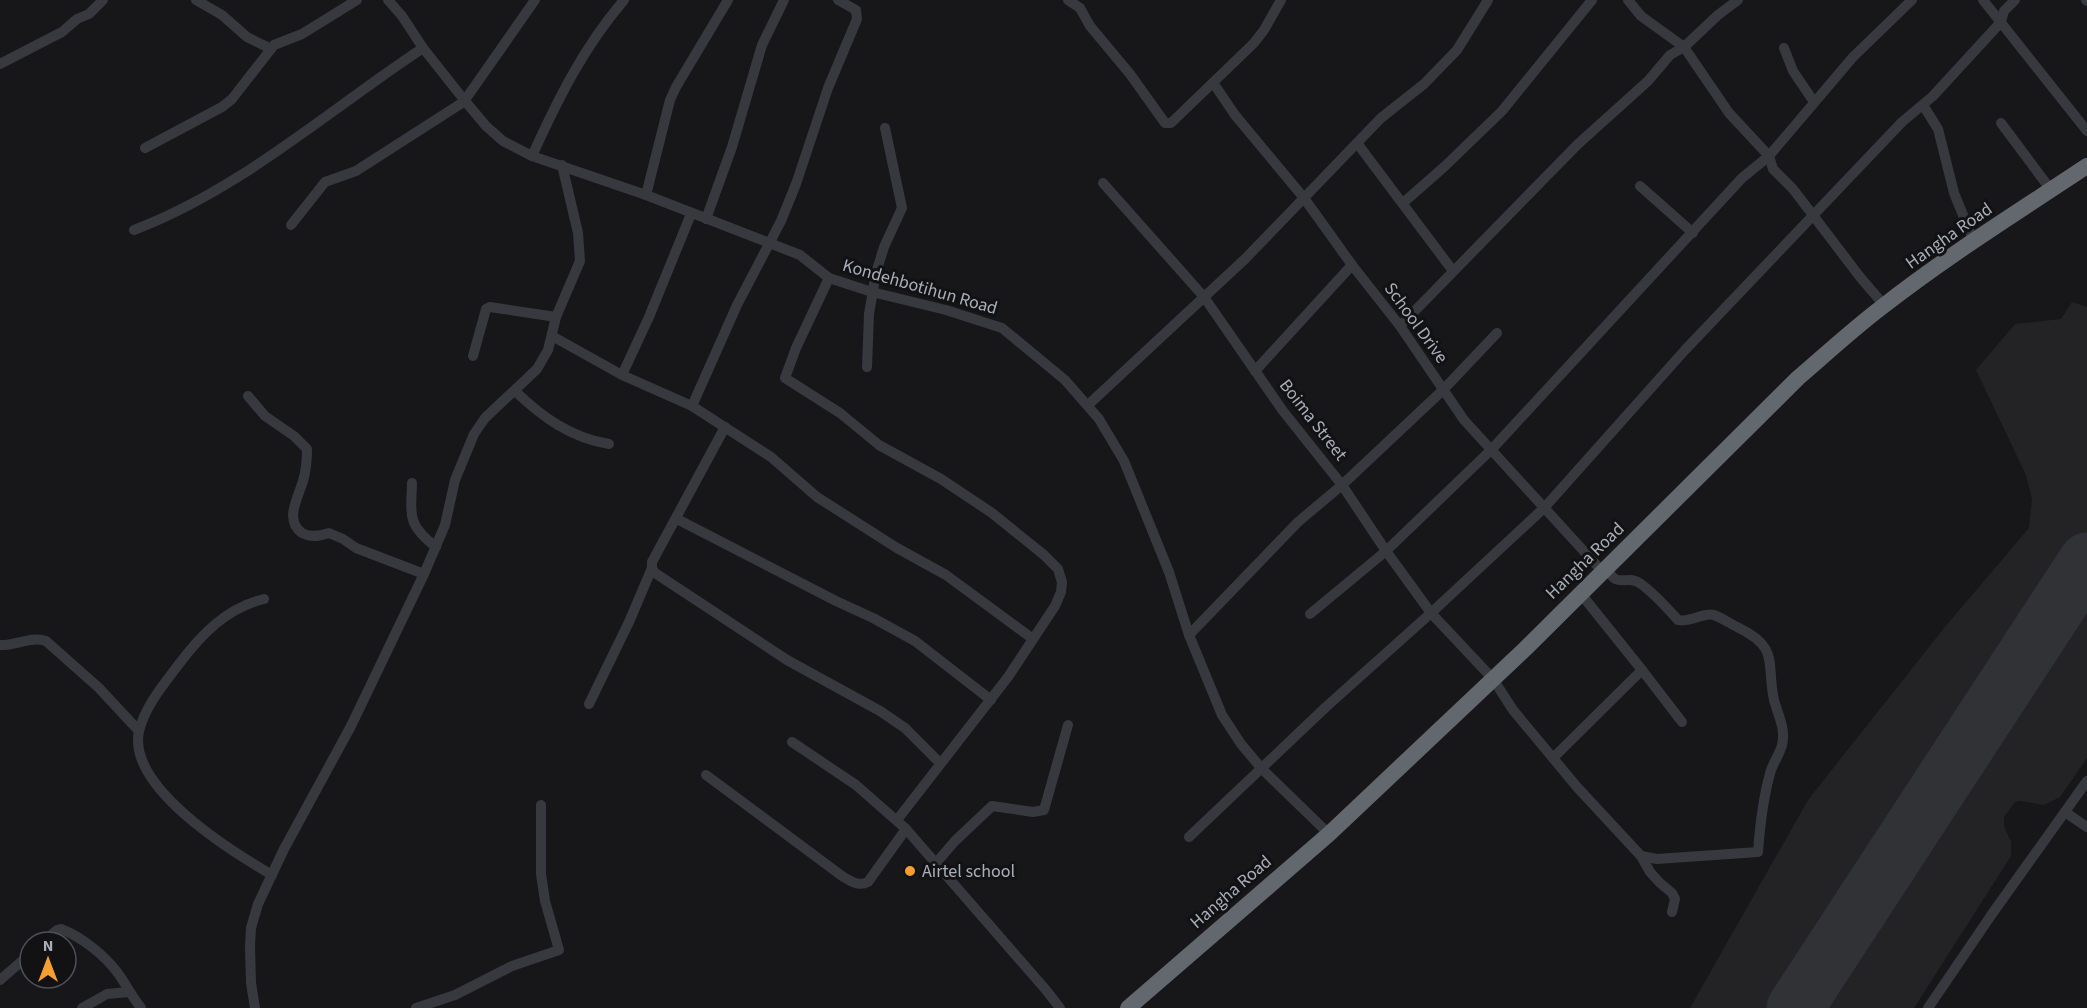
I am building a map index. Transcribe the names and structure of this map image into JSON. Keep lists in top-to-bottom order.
{
  "streets": {
    "highway": ["Hangha Road"],
    "street": ["Kondehbotihun Road", "School Drive", "Boima Street"]
  },
  "crossings": [
    ["Hangha Road", "Kondehbotihun Road"],
    ["Hangha Road", "School Drive"],
    ["Hangha Road", "Boima Street"],
    ["School Drive", "Boima Street"]
  ],
  "places": ["Airtel school"],
  "north": "top"
}
